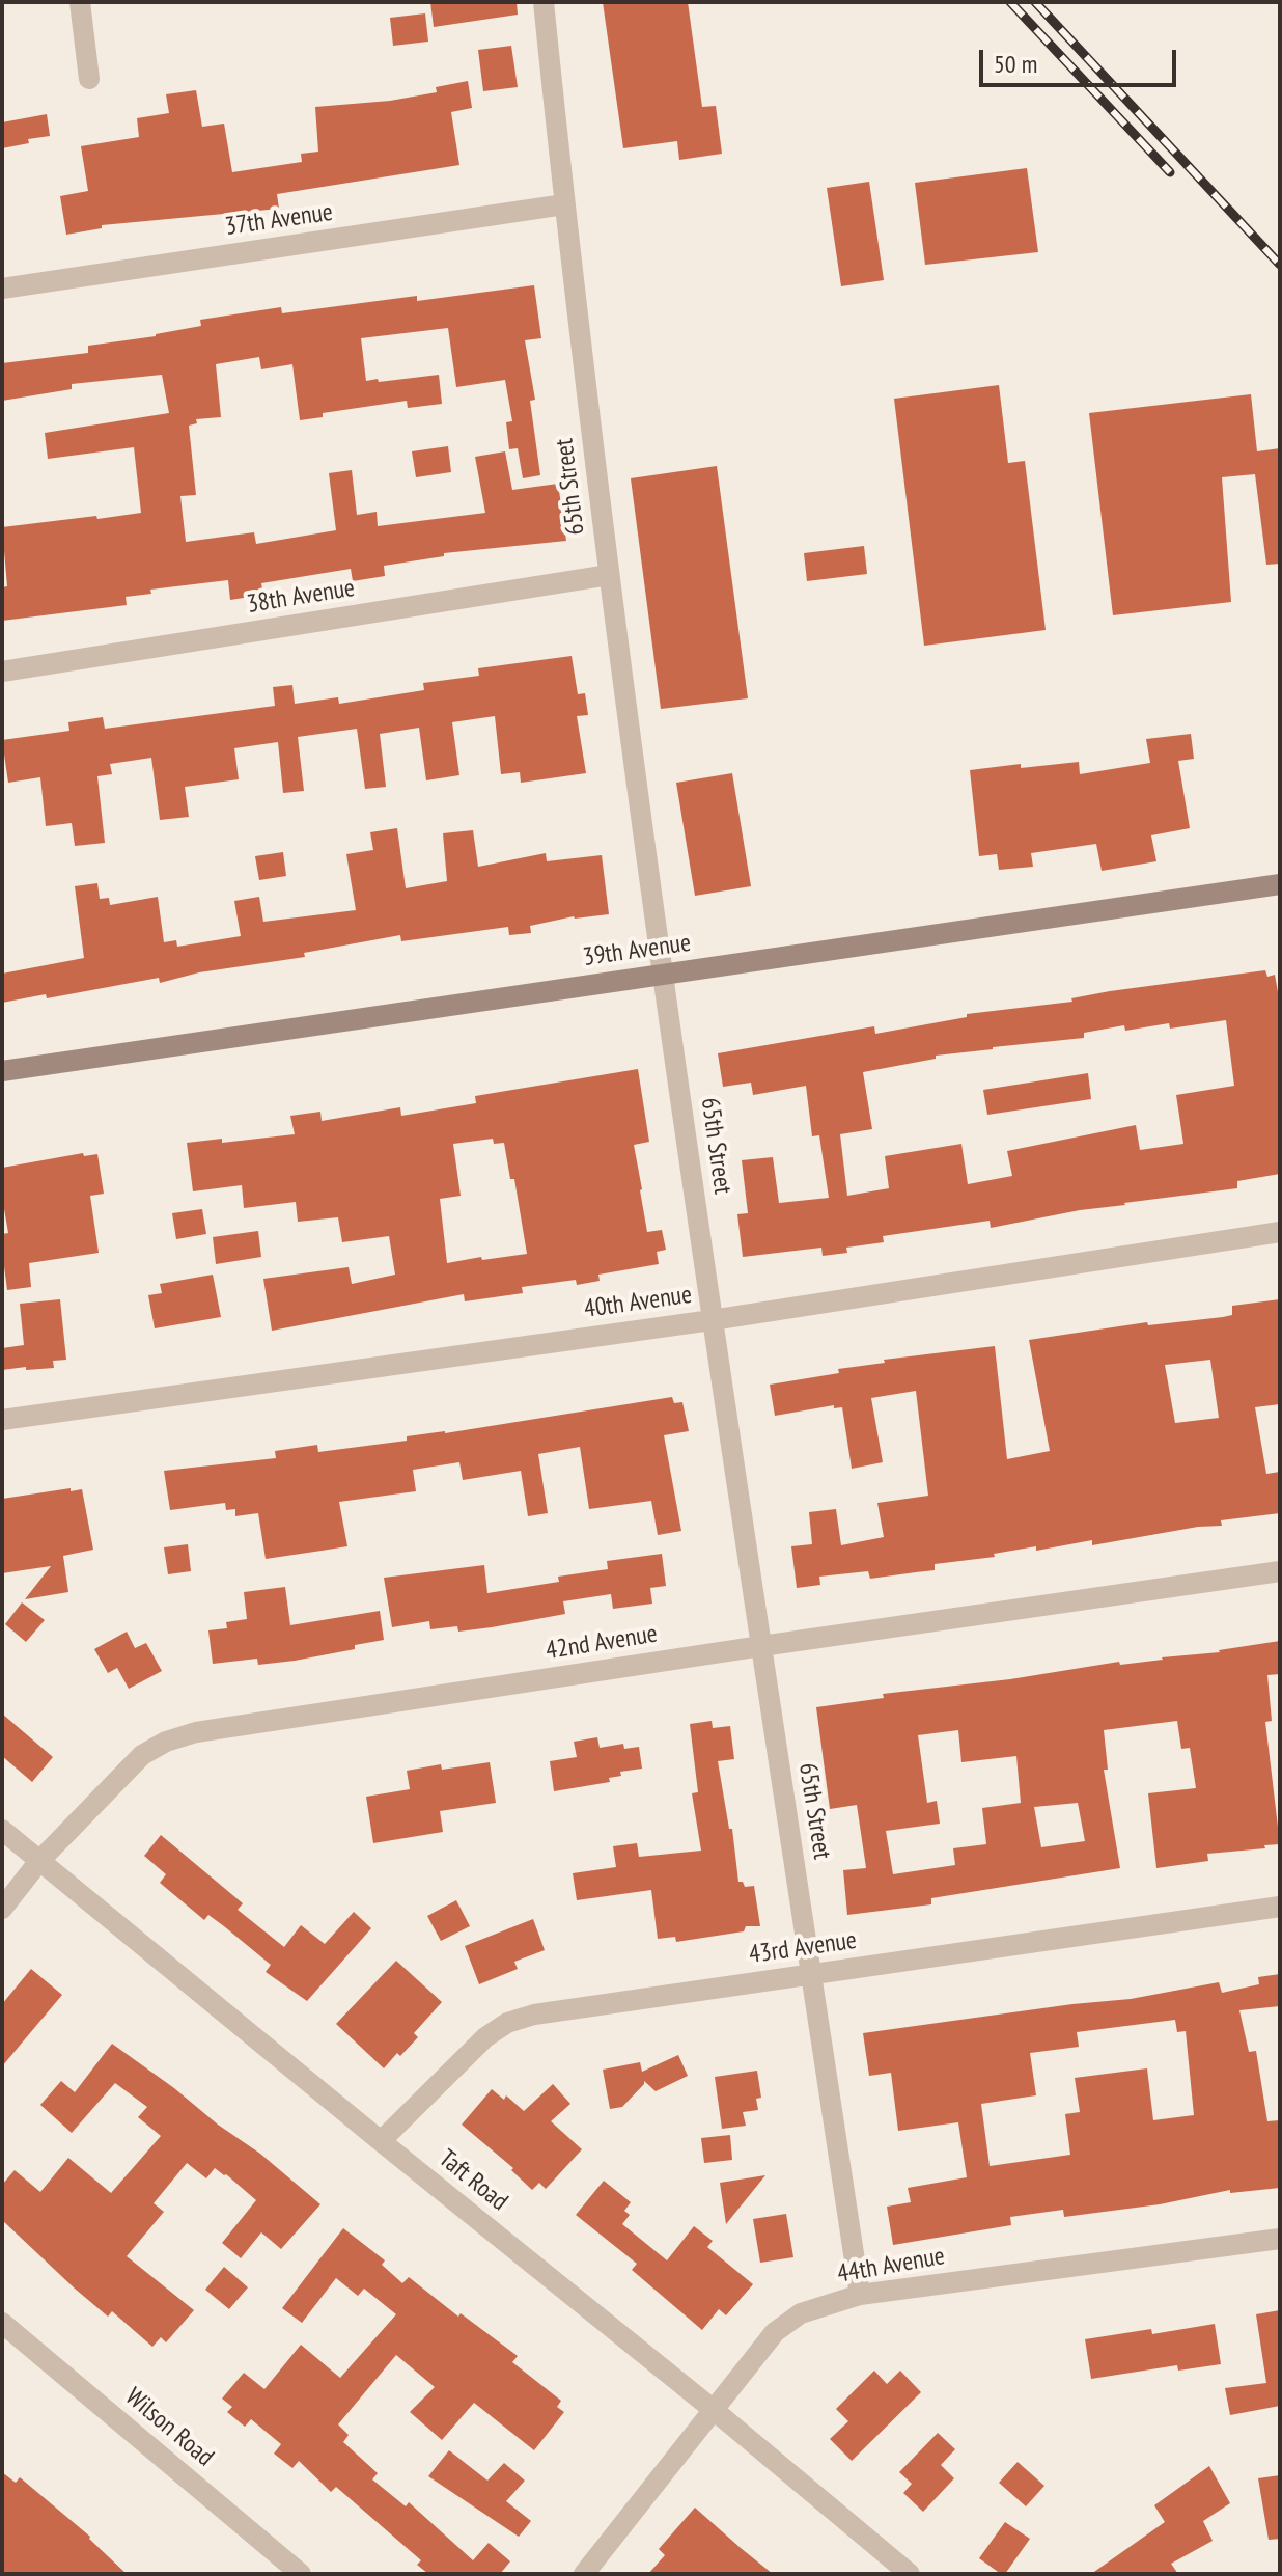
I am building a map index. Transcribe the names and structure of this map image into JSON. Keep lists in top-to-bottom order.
{
  "streets": {
    "main road": ["39th Avenue"],
    "street": [
      "37th Avenue",
      "65th Street",
      "38th Avenue",
      "40th Avenue",
      "42nd Avenue",
      "43rd Avenue",
      "Taft Road",
      "44th Avenue",
      "Wilson Road"
    ]
  },
  "crossings": [
    ["37th Avenue", "65th Street"],
    ["65th Street", "38th Avenue"],
    ["65th Street", "39th Avenue"],
    ["65th Street", "40th Avenue"],
    ["65th Street", "42nd Avenue"],
    ["65th Street", "43rd Avenue"],
    ["65th Street", "44th Avenue"],
    ["42nd Avenue", "Taft Road"],
    ["43rd Avenue", "Taft Road"],
    ["Taft Road", "44th Avenue"]
  ],
  "scale_bar": "50 m"
}
